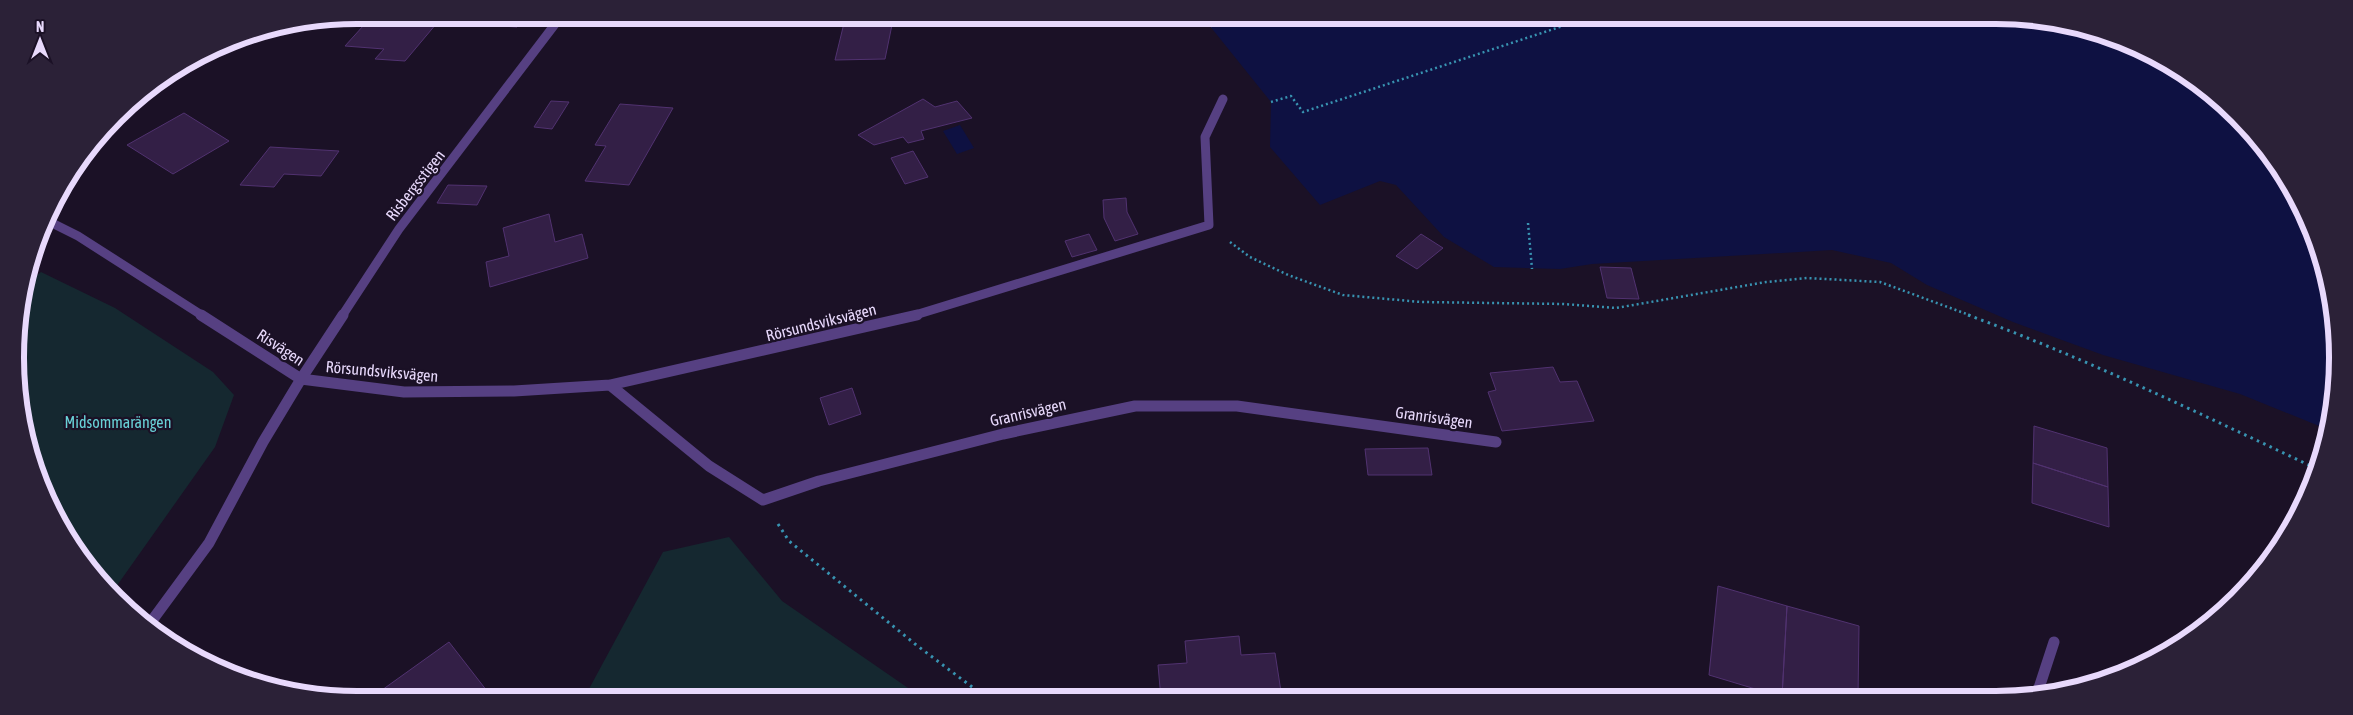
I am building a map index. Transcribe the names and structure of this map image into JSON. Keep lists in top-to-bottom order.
{
  "streets": {
    "street": [
      "Risbergsstigen",
      "Rörsundsviksvägen",
      "Risvägen",
      "Granrisvägen"
    ]
  },
  "crossings": [
    ["Risbergsstigen", "Rörsundsviksvägen"],
    ["Risbergsstigen", "Risvägen"],
    ["Rörsundsviksvägen", "Risvägen"]
  ],
  "parks": ["Midsommarängen"],
  "north": "top"
}
